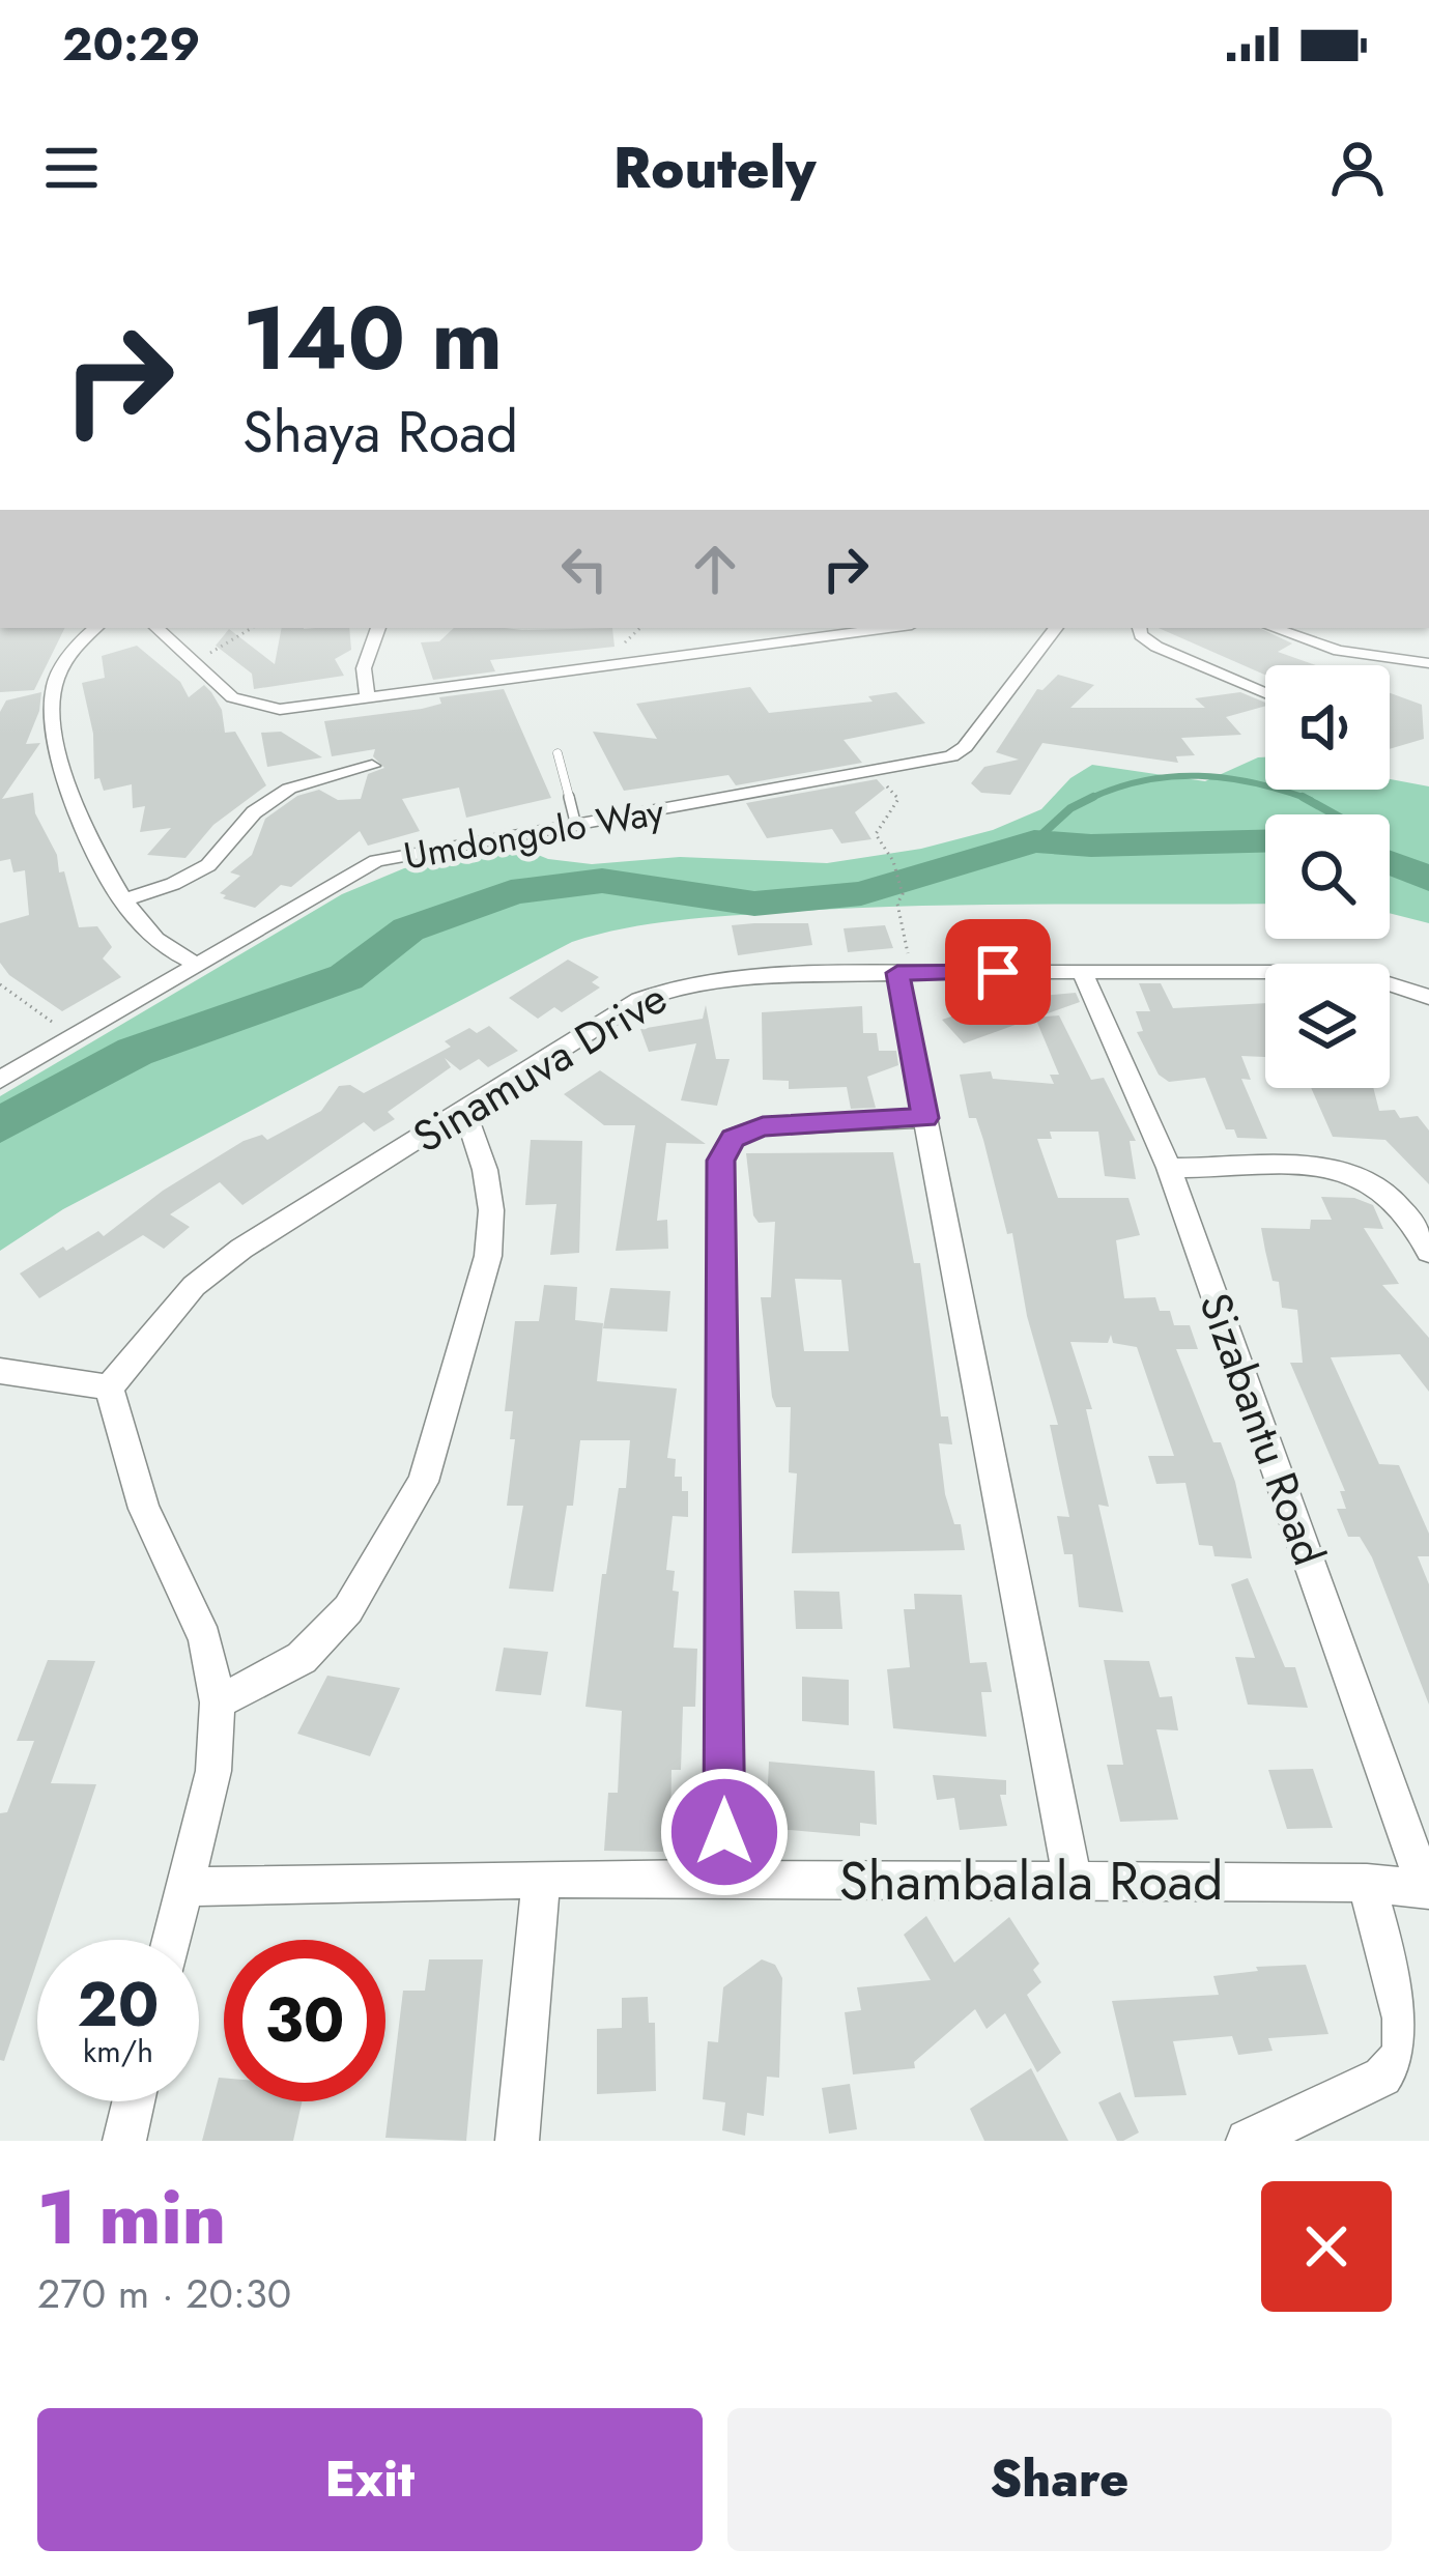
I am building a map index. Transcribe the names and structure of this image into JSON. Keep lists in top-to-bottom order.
{
  "streets": {
    "street": [
      "Umdongolo Way",
      "Sinamuva Drive",
      "Sizabantu Road",
      "Shambalala Road"
    ]
  },
  "crossings": [
    ["Sinamuva Drive", "Sizabantu Road"],
    ["Sizabantu Road", "Shambalala Road"]
  ],
  "page": {
    "status": "20:29",
    "header": "Routely",
    "turn": ["140 m", "Shaya Road"],
    "speed": "20 km/h",
    "limit": "30",
    "heading": ["1 min", "270 m · 20:30"],
    "buttons": ["Exit", "Share"]
  }
}
